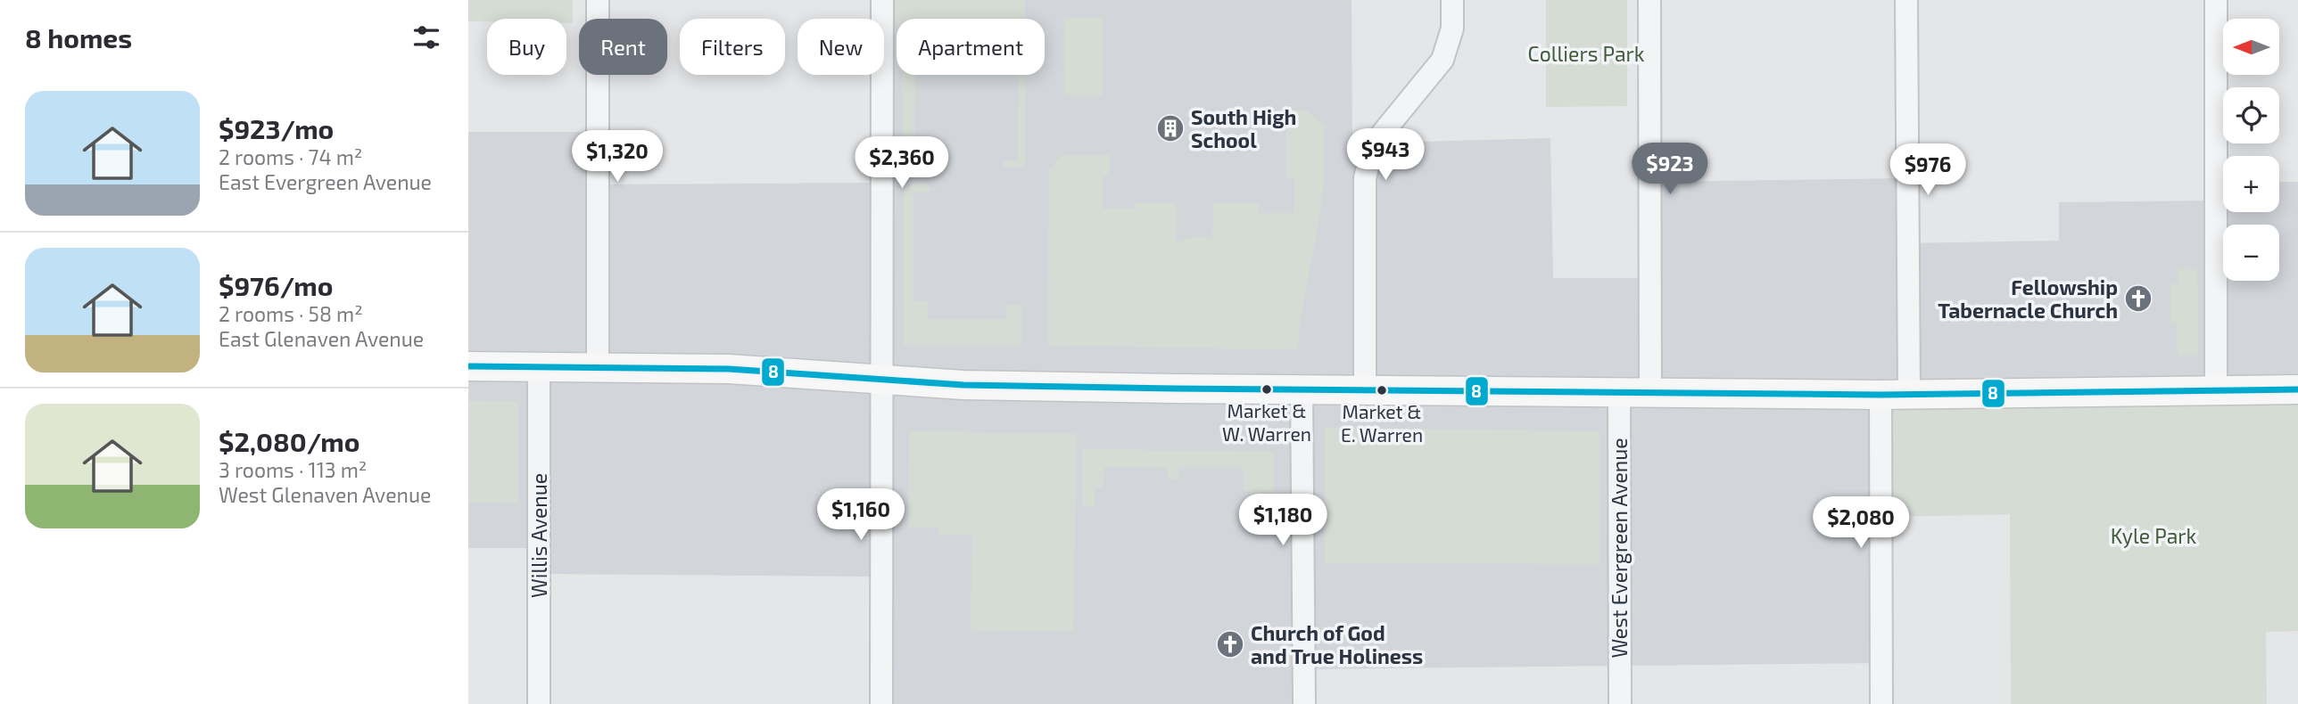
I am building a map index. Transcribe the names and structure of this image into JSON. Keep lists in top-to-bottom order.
{
  "streets": {
    "street": ["Willis Avenue", "West Evergreen Avenue"]
  },
  "parks": ["Colliers Park", "Kyle Park"],
  "places": {
    "building": ["South High School"],
    "church": ["Fellowship Tabernacle Church", "Church of God and True Holiness"],
    "other": ["Market & W. Warren", "Market & E. Warren"]
  },
  "lines": ["transit line 8"],
  "north": "left",
  "page": {
    "heading": "8 homes",
    "map_buttons": ["+", "−"],
    "chip": [
      "Buy",
      "Rent",
      "Filters",
      "New",
      "Apartment"
    ],
    "list": [
      {
        "name": "$923/mo",
        "note": "2 rooms · 74 m² · East Evergreen Avenue"
      },
      {
        "name": "$976/mo",
        "note": "2 rooms · 58 m² · East Glenaven Avenue"
      },
      {
        "name": "$2,080/mo",
        "note": "3 rooms · 113 m² · West Glenaven Avenue"
      }
    ],
    "price": [
      "$943",
      "$1,320",
      "$2,360",
      "$923",
      "$976",
      "$1,160",
      "$1,180",
      "$2,080"
    ]
  }
}
